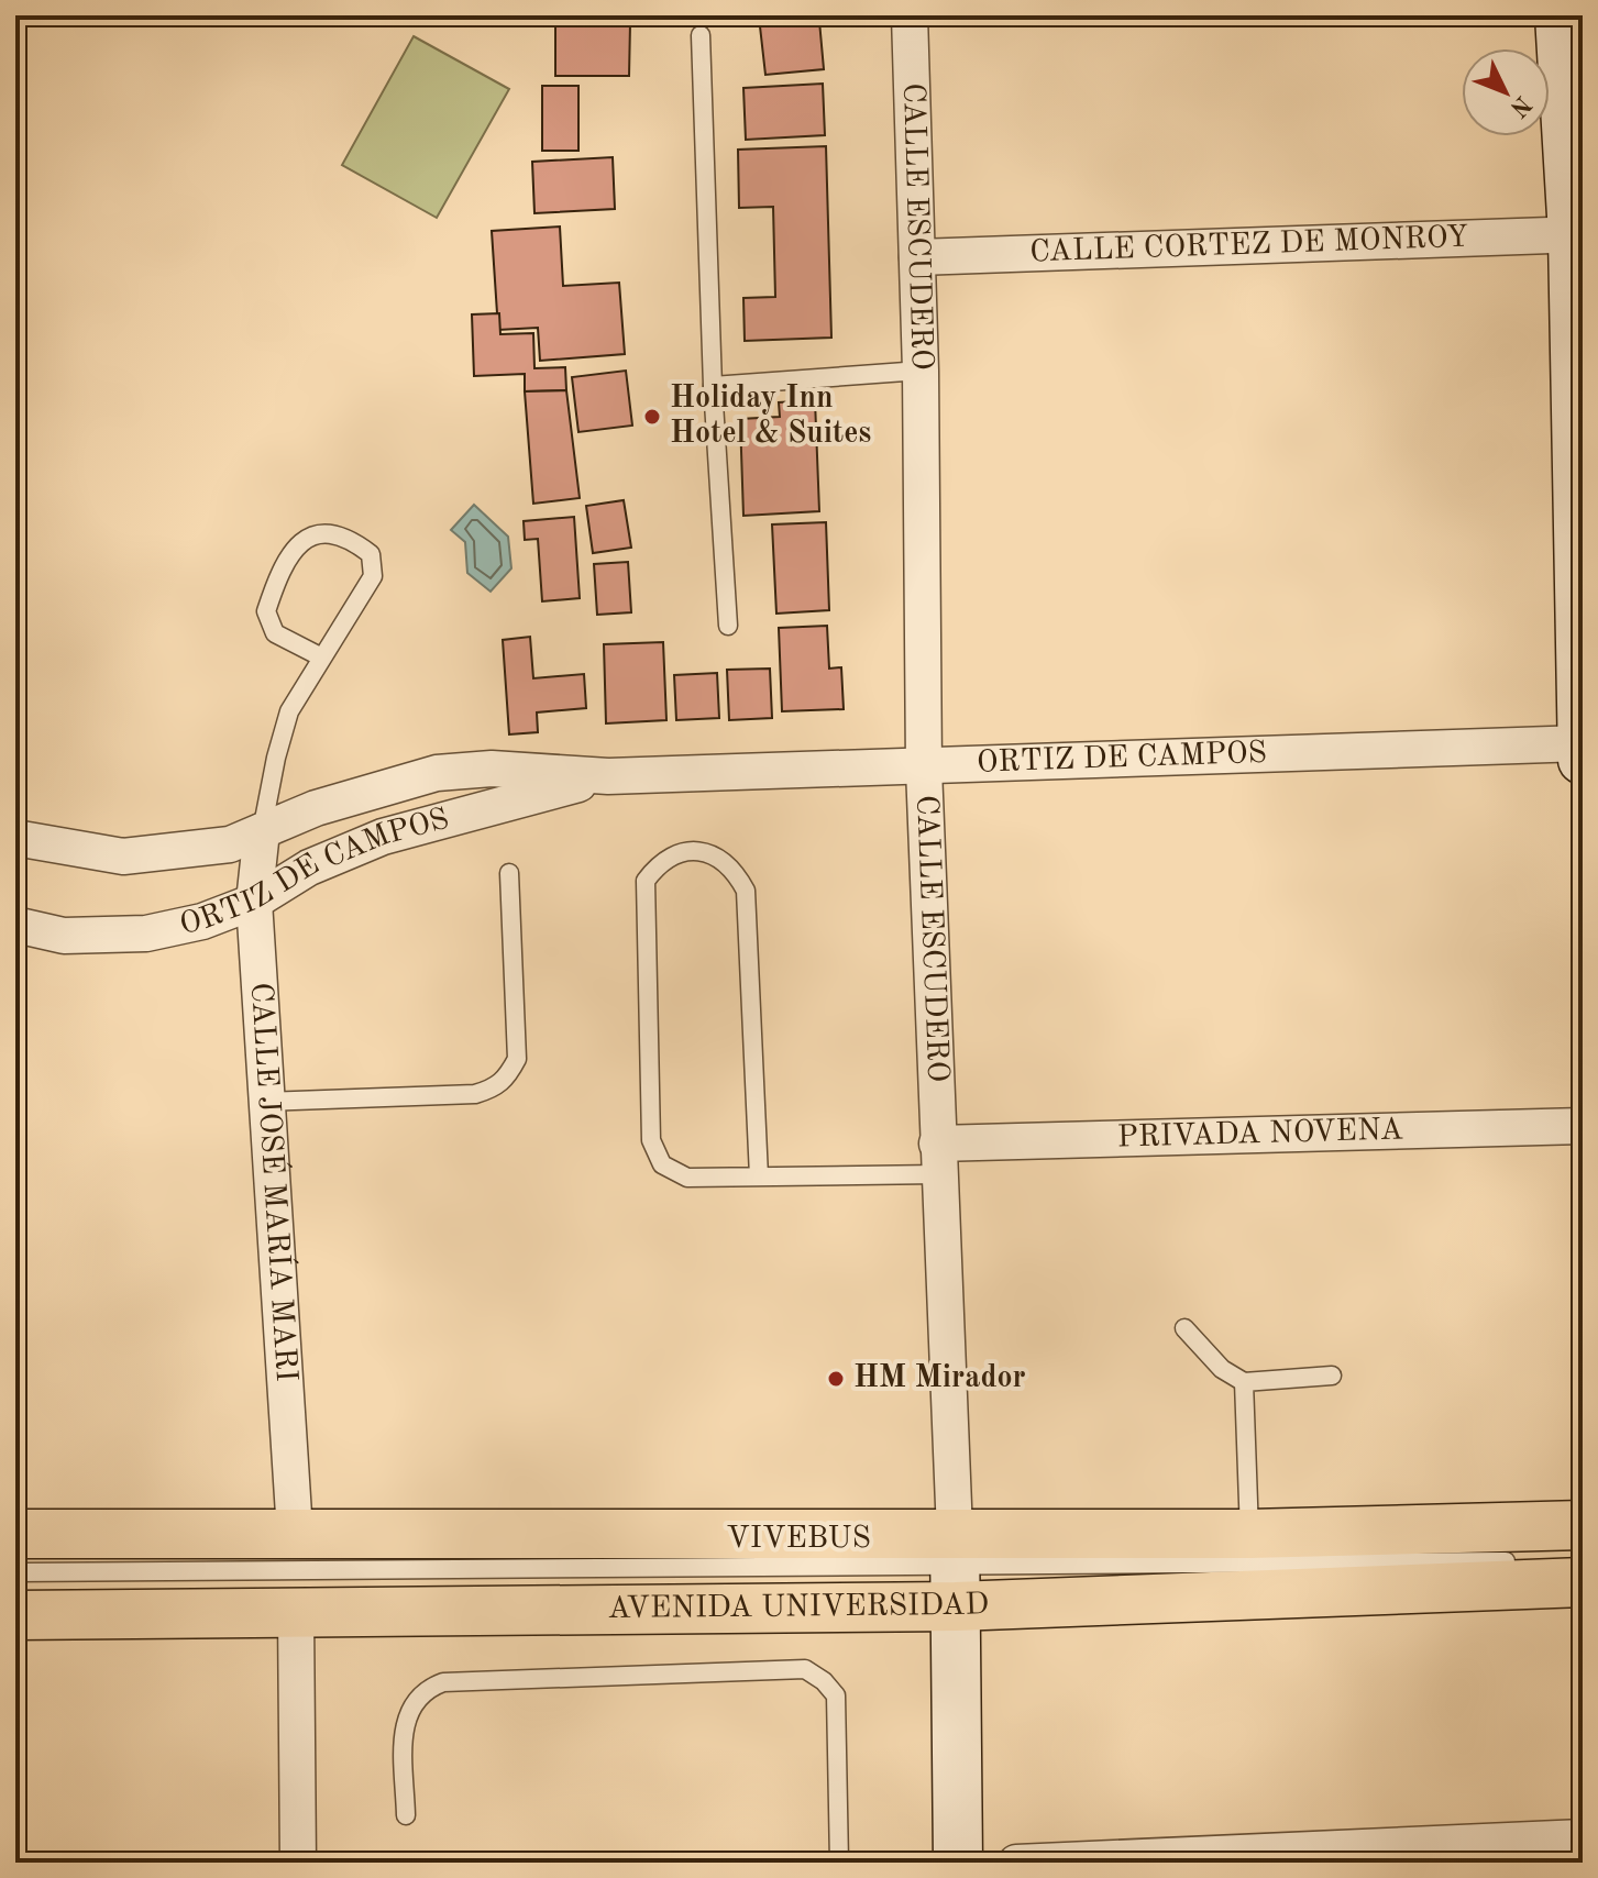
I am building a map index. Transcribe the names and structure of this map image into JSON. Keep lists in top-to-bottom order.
{
  "streets": {
    "main road": ["CALLE ESCUDERO", "AVENIDA UNIVERSIDAD"],
    "street": [
      "CALLE CORTEZ DE MONROY",
      "ORTIZ DE CAMPOS",
      "PRIVADA NOVENA",
      "CALLE JOSÉ MARÍA MARI"
    ],
    "lane": ["VIVEBUS"]
  },
  "crossings": [
    ["CALLE ESCUDERO", "CALLE CORTEZ DE MONROY"],
    ["CALLE ESCUDERO", "ORTIZ DE CAMPOS"],
    ["CALLE ESCUDERO", "PRIVADA NOVENA"],
    ["CALLE ESCUDERO", "VIVEBUS"],
    ["CALLE ESCUDERO", "AVENIDA UNIVERSIDAD"],
    ["ORTIZ DE CAMPOS", "CALLE JOSÉ MARÍA MARI"],
    ["CALLE JOSÉ MARÍA MARI", "AVENIDA UNIVERSIDAD"],
    ["VIVEBUS", "AVENIDA UNIVERSIDAD"]
  ],
  "places": ["Holiday Inn Hotel & Suites", "HM Mirador"],
  "north": "bottom right"
}
